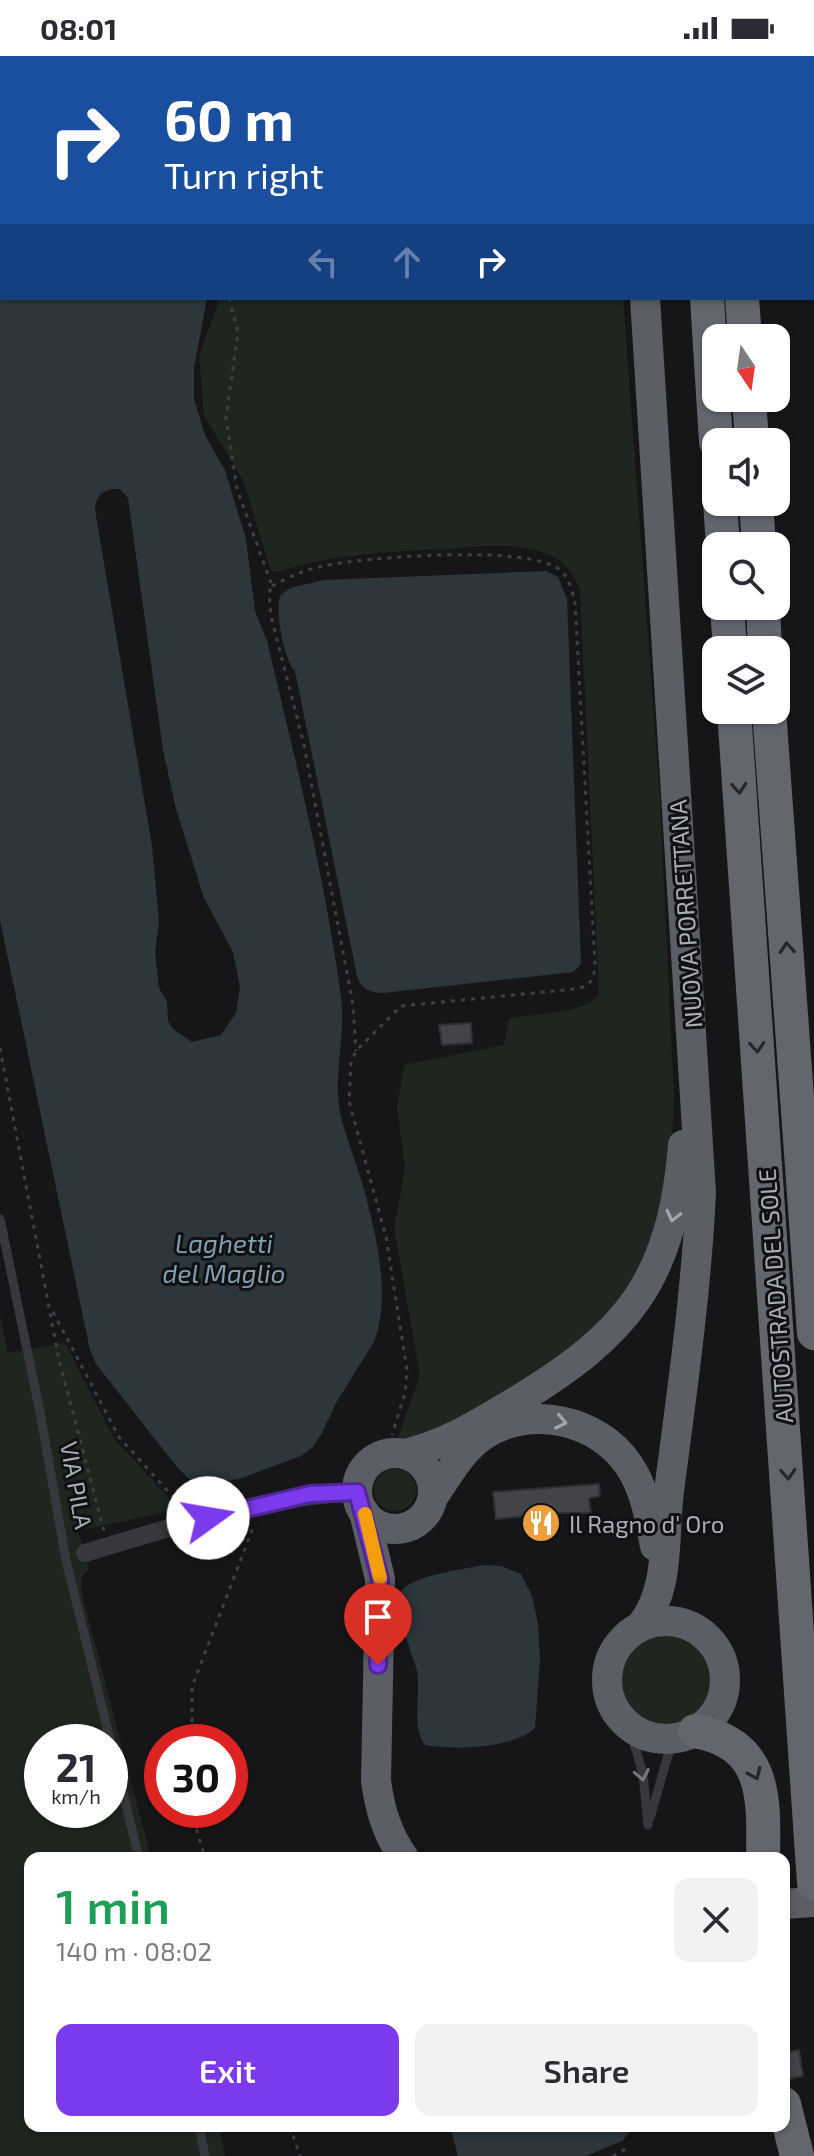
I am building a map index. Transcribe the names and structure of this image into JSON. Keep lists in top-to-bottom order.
{
  "streets": {
    "highway": ["NUOVA PORRETTANA", "AUTOSTRADA DEL SOLE"],
    "street": ["VIA PILA"]
  },
  "water": ["Laghetti del Maglio"],
  "places": {
    "restaurant": ["Il Ragno d' Oro"]
  },
  "north": "bottom",
  "page": {
    "status": "08:01",
    "turn": ["60 m", "Turn right"],
    "speed": "21 km/h",
    "limit": "30",
    "heading": ["1 min", "140 m · 08:02"],
    "buttons": ["Exit", "Share"]
  }
}
